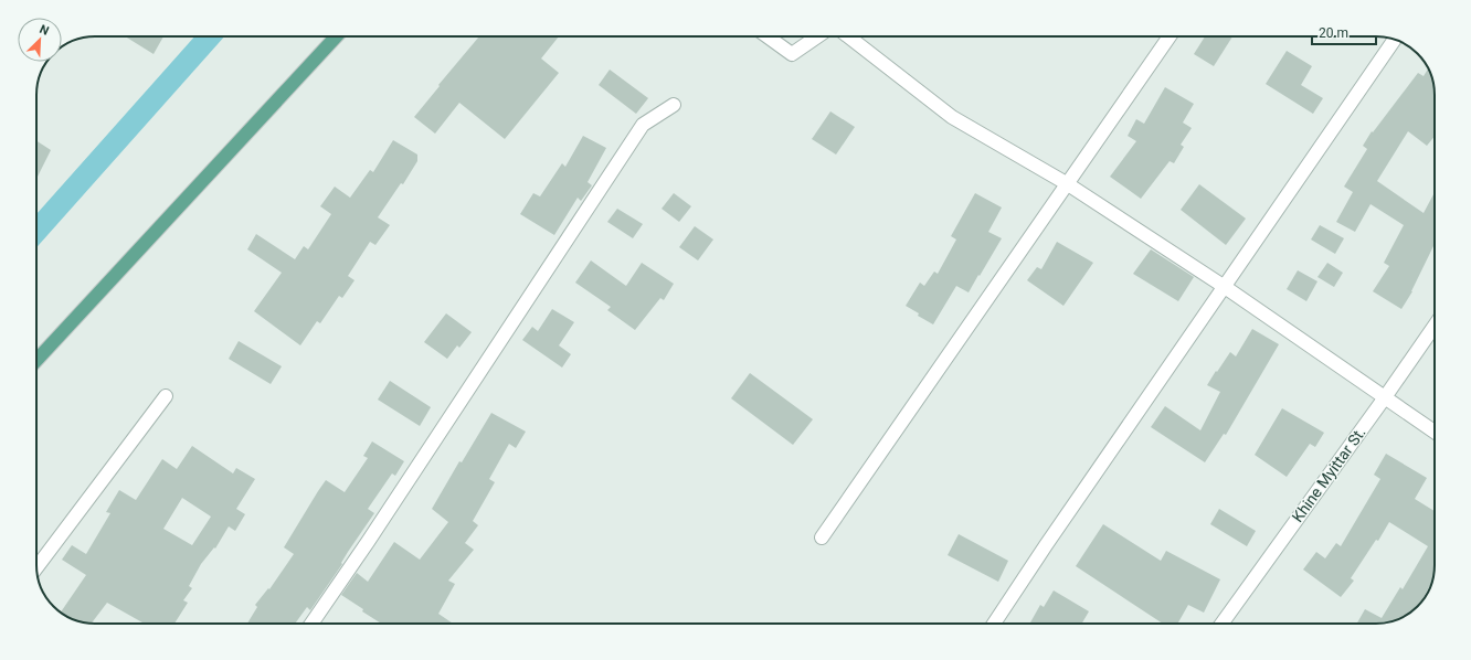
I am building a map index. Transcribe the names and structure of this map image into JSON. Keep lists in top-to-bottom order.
{
  "streets": {
    "street": ["Khine Myittar St."]
  },
  "scale_bar": "20 m",
  "north": "top right"
}
